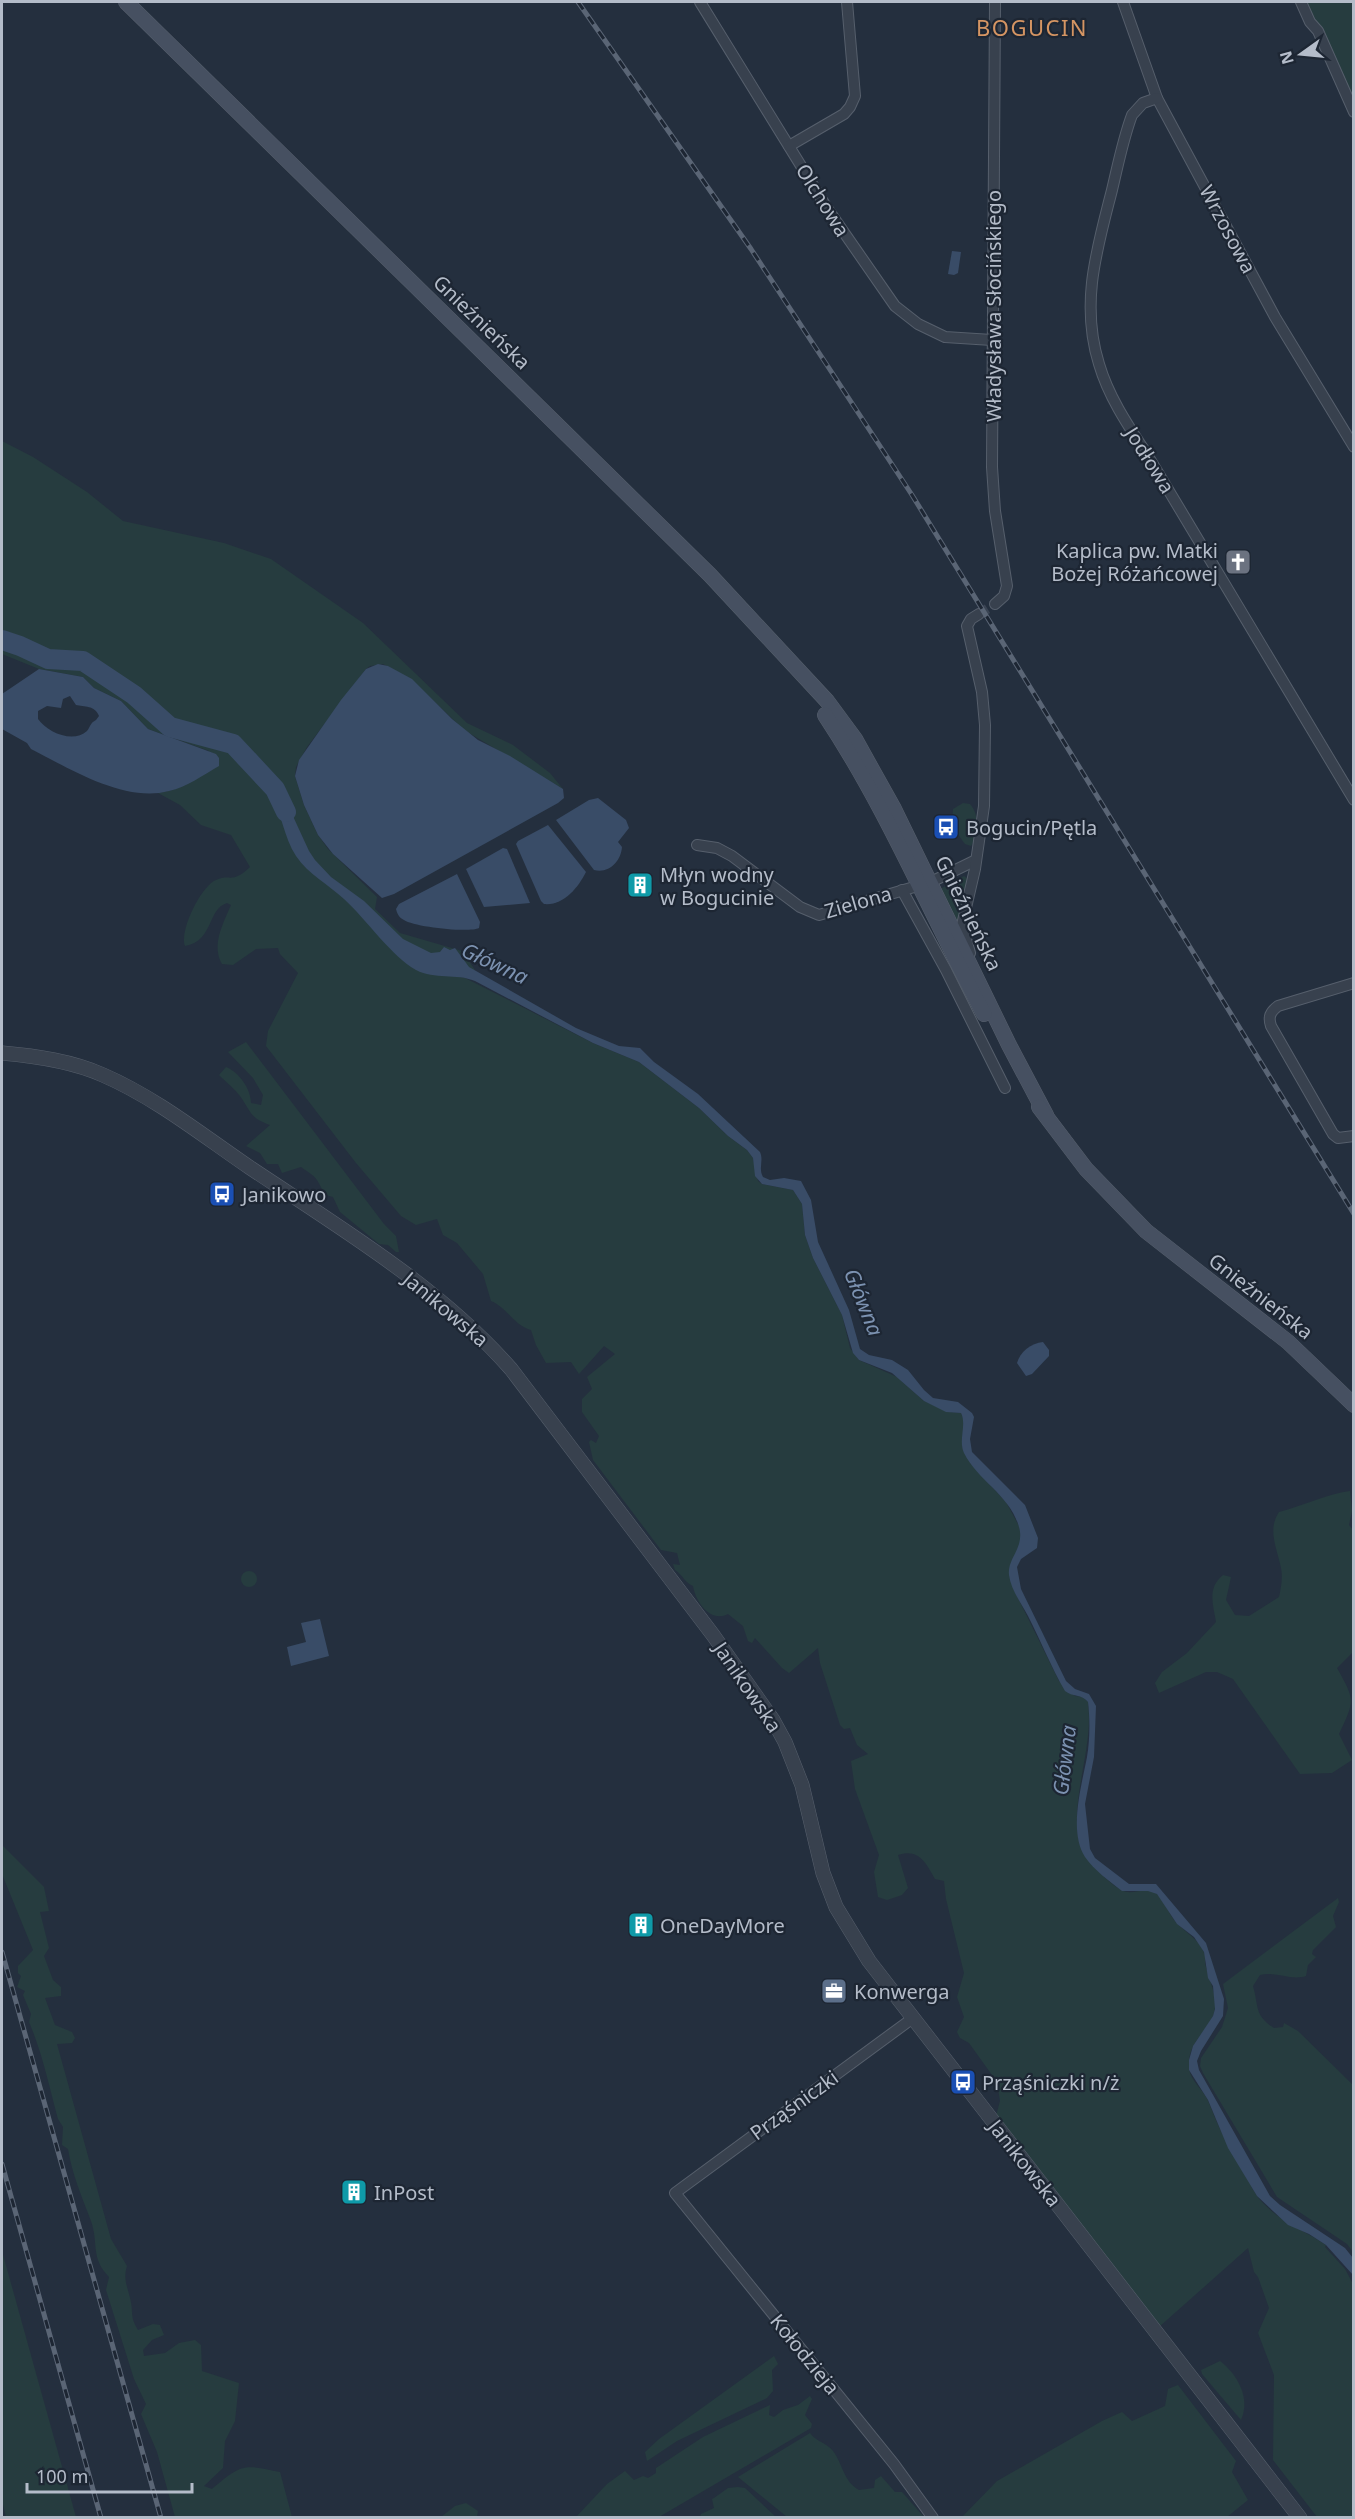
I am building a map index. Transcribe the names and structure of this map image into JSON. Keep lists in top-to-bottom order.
{
  "streets": {
    "main road": ["Gnieźnieńska"],
    "street": [
      "Olchowa",
      "Wrzosowa",
      "Władysława Słocińskiego",
      "Jodłowa",
      "Zielona",
      "Janikowska",
      "Prząśniczki",
      "Kołodzieja"
    ]
  },
  "crossings": [
    ["Olchowa", "Władysława Słocińskiego"],
    ["Wrzosowa", "Jodłowa"],
    ["Gnieźnieńska", "Zielona"],
    ["Janikowska", "Prząśniczki"],
    ["Prząśniczki", "Kołodzieja"]
  ],
  "districts": ["BOGUCIN"],
  "water": ["Główna"],
  "places": {
    "church": ["Kaplica pw. Matki Bożej Różańcowej"],
    "bus stop": ["Bogucin/Pętla", "Janikowo", "Prząśniczki n/ż"],
    "building": ["Młyn wodny w Bogucinie", "OneDayMore", "InPost"],
    "office": ["Konwerga"]
  },
  "scale_bar": "100 m",
  "north": "left"
}
